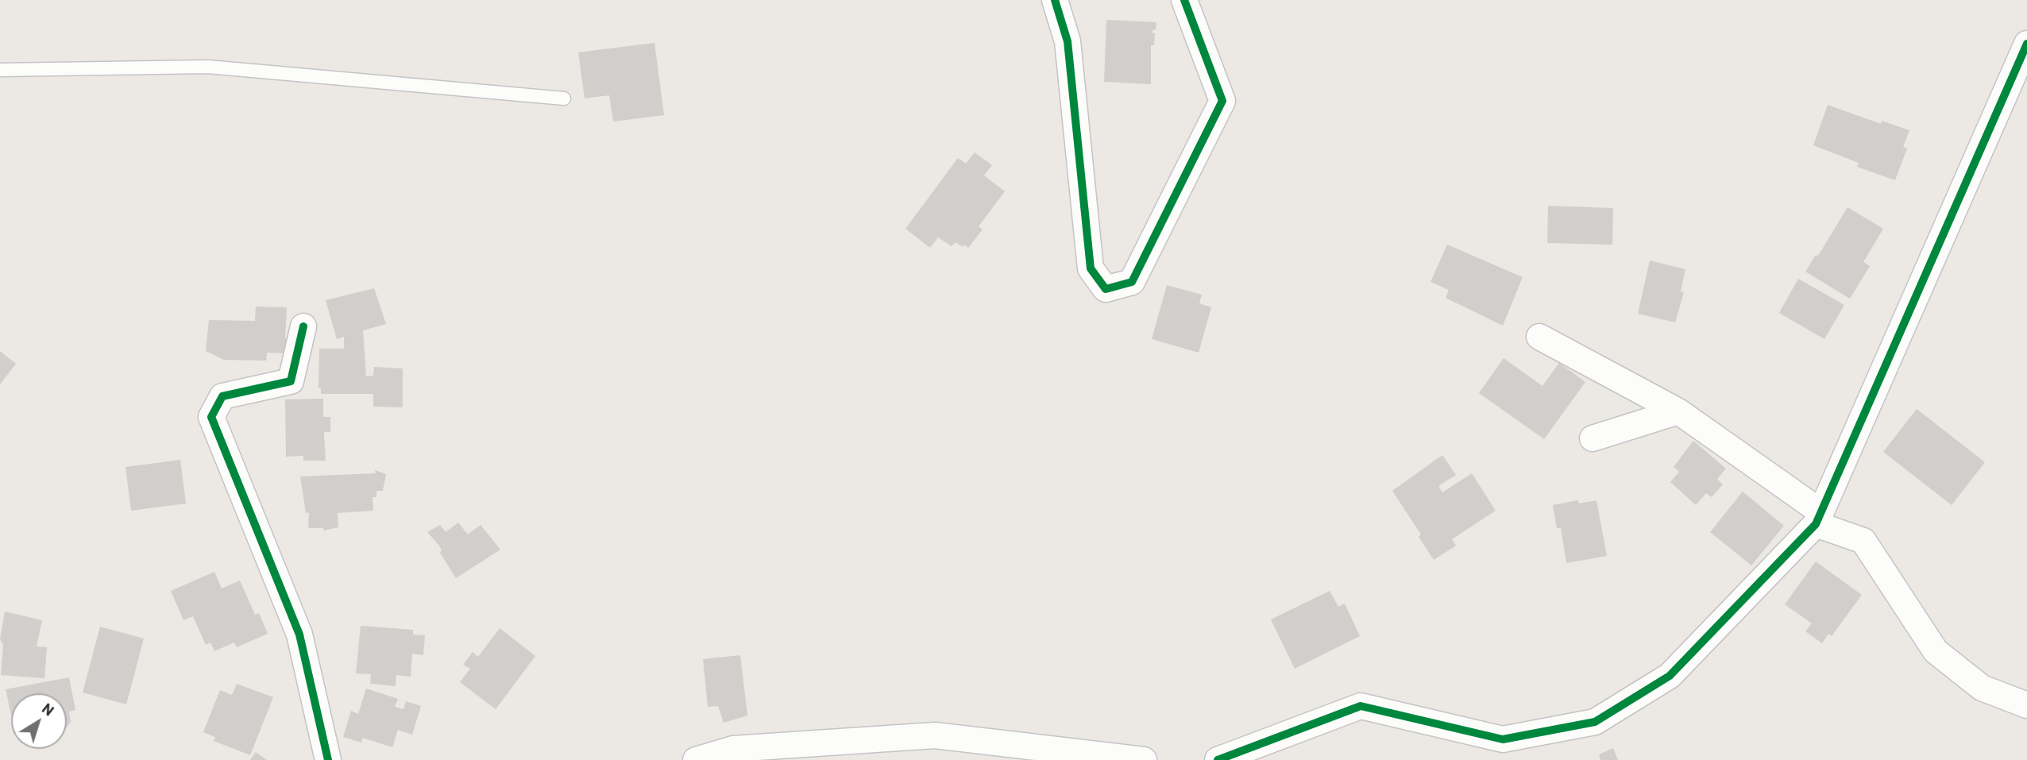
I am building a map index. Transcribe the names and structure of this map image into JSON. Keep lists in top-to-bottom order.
{
  "north": "top right"
}
